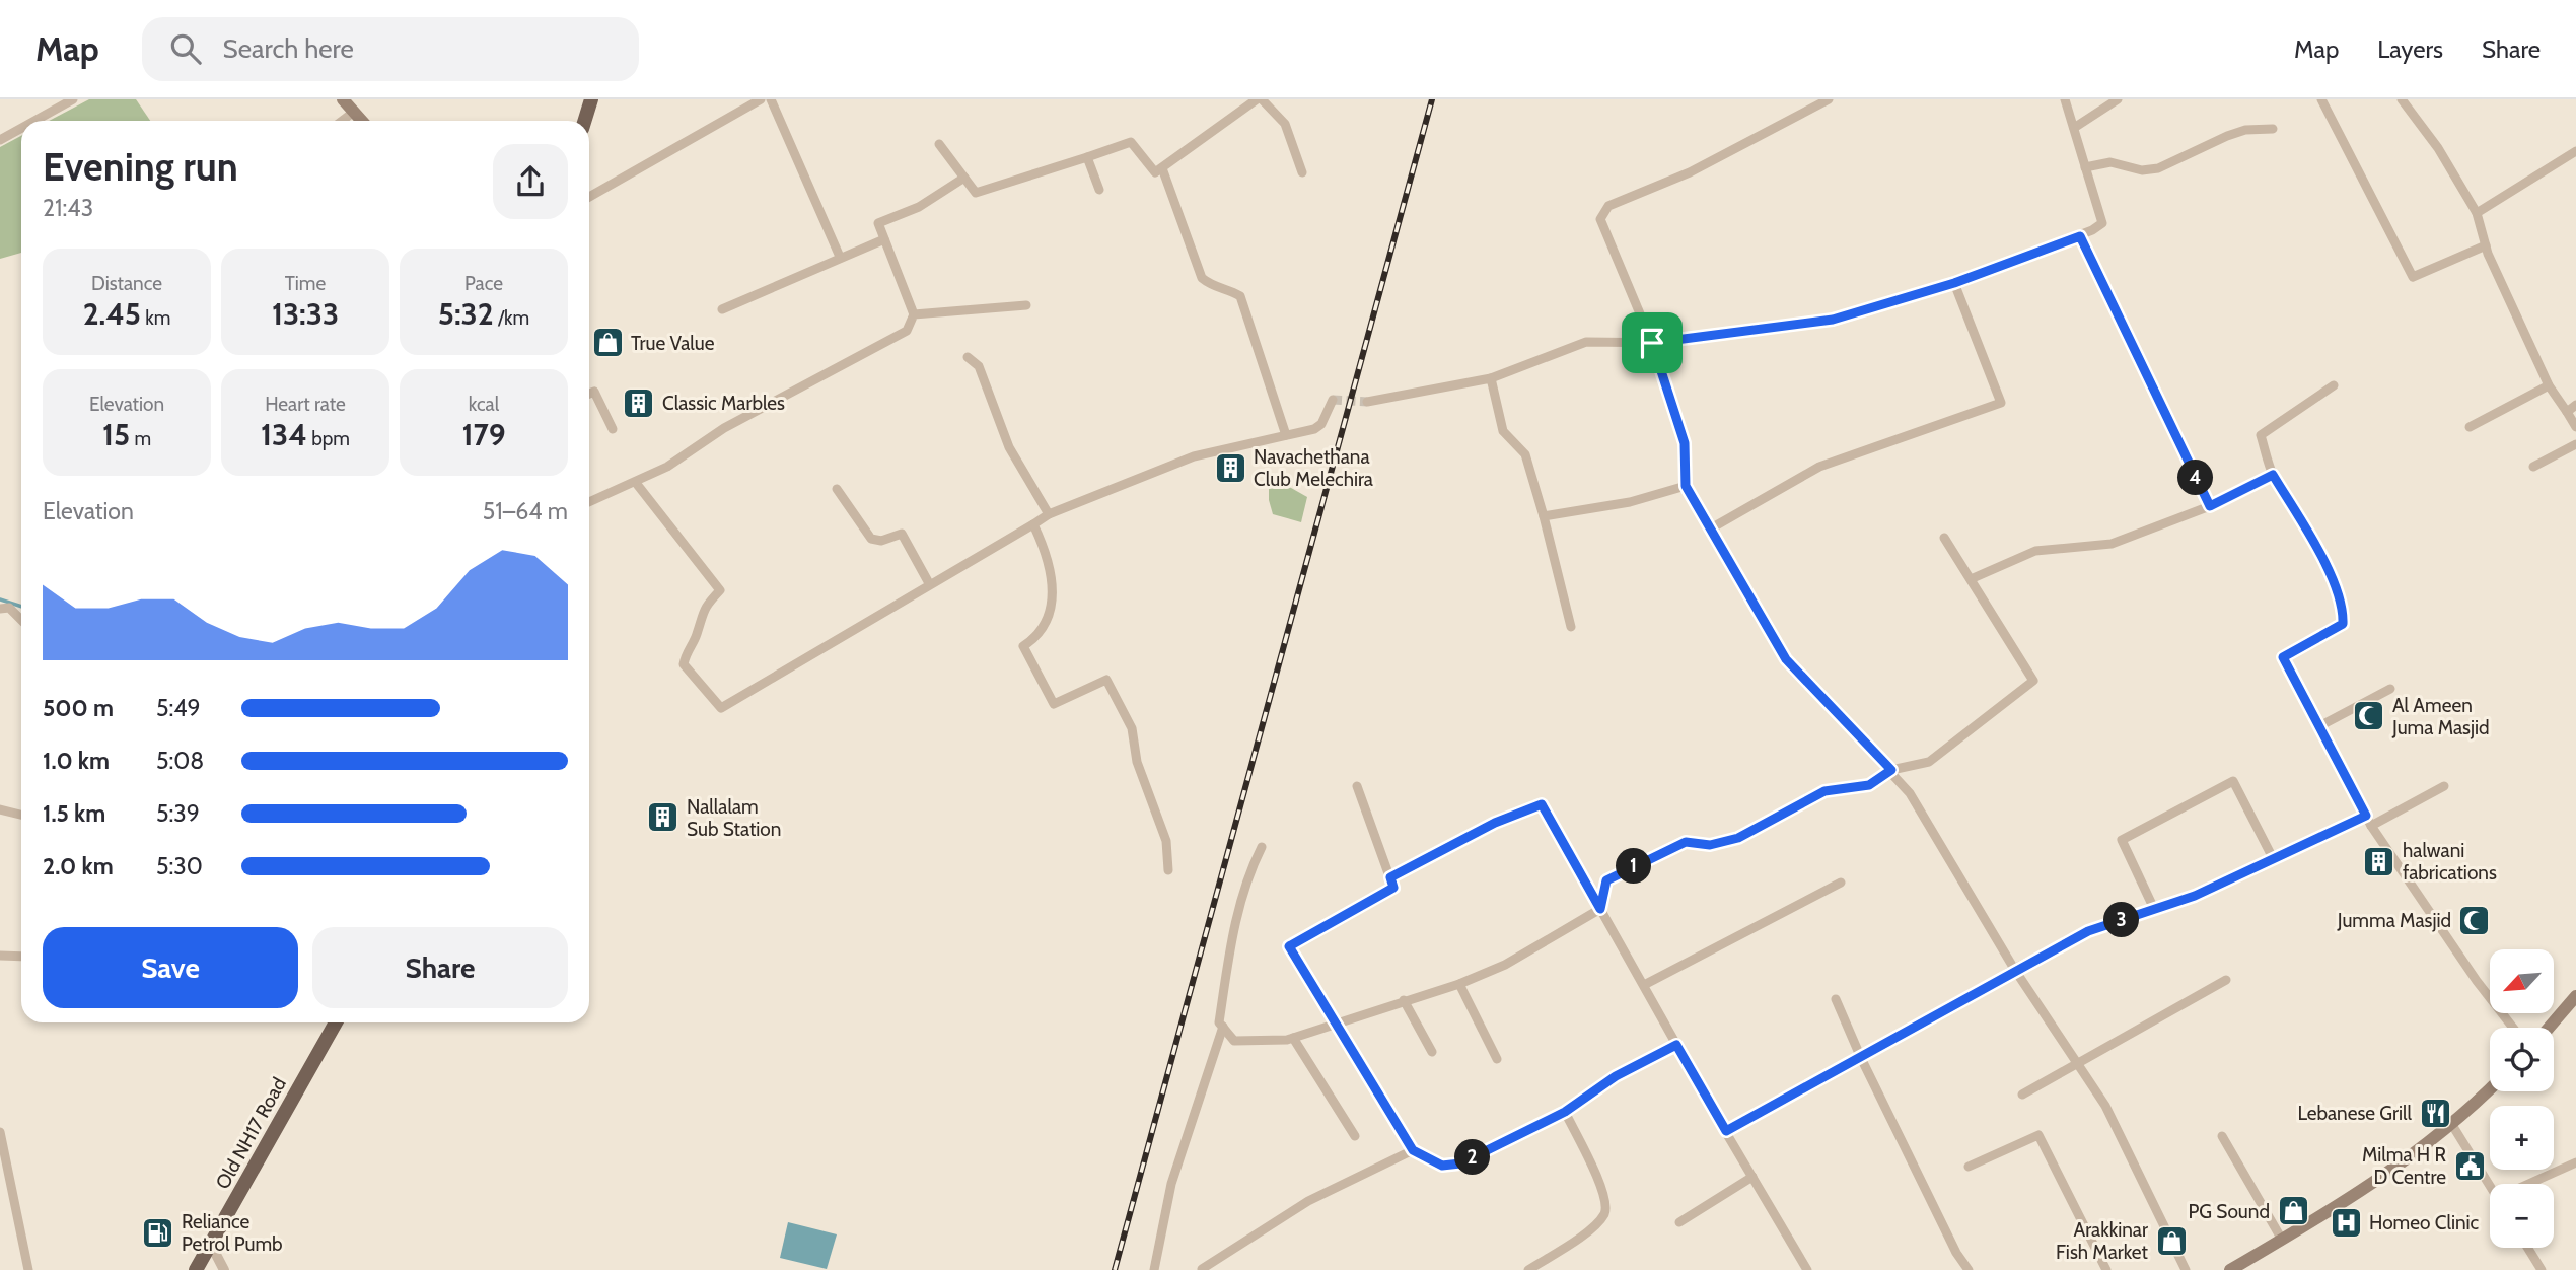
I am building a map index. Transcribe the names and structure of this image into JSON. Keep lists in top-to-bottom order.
{
  "streets": {
    "main road": ["Old NH17 Road"]
  },
  "places": {
    "shop": ["True Value", "PG Sound", "Arakkinar Fish Market"],
    "building": [
      "Classic Marbles",
      "Navachethana Club Melechira",
      "Nallalam Sub Station",
      "halwani fabrications"
    ],
    "mosque": ["Al Ameen Juma Masjid", "Jumma Masjid"],
    "restaurant": ["Lebanese Grill"],
    "public building": ["Milma H R D Centre"],
    "hospital": ["Homeo Clinic"],
    "fuel station": ["Reliance Petrol Pumb"]
  },
  "north": "bottom left",
  "page": {
    "header": "Map",
    "search": "Search here",
    "nav": ["Map", "Layers", "Share"],
    "heading": ["Evening run", "21:43"],
    "stats": [
      ["Distance", "2.45 km"],
      ["Time", "13:33"],
      ["Pace", "5:32 /km"],
      ["Elevation", "15 m"],
      ["Heart rate", "134 bpm"],
      ["kcal", "179"]
    ],
    "pins": [
      "4",
      "1",
      "3",
      "2"
    ],
    "chart": ["Elevation", "51–64 m"],
    "list": [
      {
        "name": "500 m",
        "note": "5:49"
      },
      {
        "name": "1.0 km",
        "note": "5:08"
      },
      {
        "name": "1.5 km",
        "note": "5:39"
      },
      {
        "name": "2.0 km",
        "note": "5:30"
      }
    ],
    "buttons": ["Save", "Share"],
    "map_buttons": ["+", "−"]
  }
}
